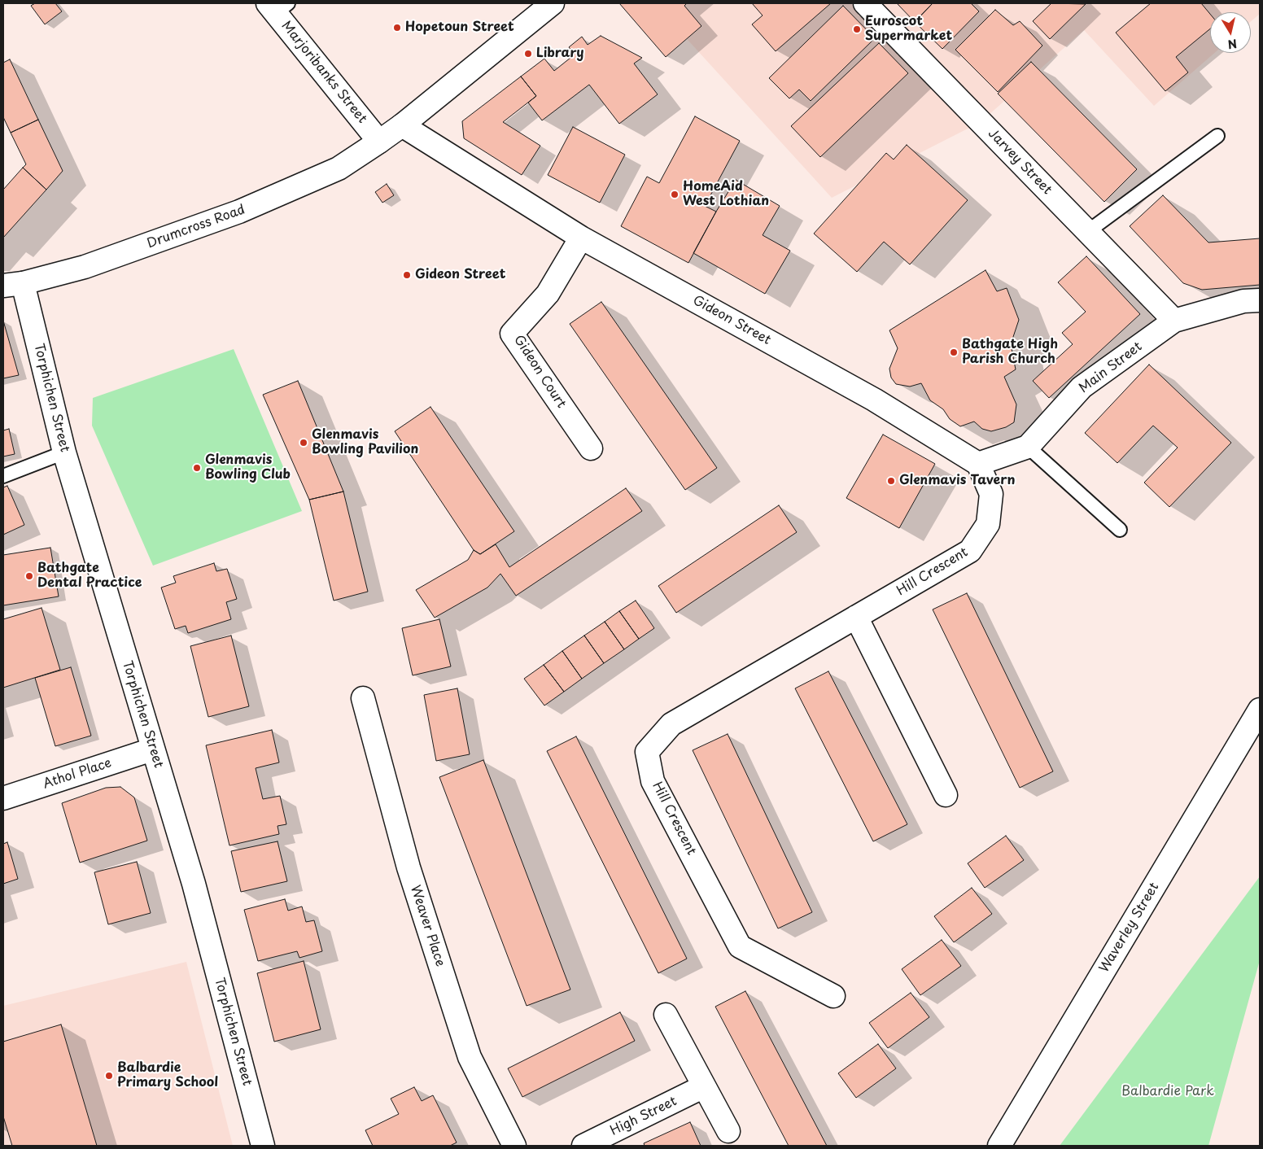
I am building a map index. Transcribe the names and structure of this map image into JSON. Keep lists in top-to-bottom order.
{
  "streets": {
    "street": [
      "Marjoribanks Street",
      "Jarvey Street",
      "Drumcross Road",
      "Gideon Street",
      "Main Street",
      "Gideon Court",
      "Torphichen Street",
      "Hill Crescent",
      "Athol Place",
      "Weaver Place",
      "Waverley Street",
      "High Street"
    ]
  },
  "crossings": [
    ["Marjoribanks Street", "Drumcross Road"],
    ["Jarvey Street", "Main Street"],
    ["Drumcross Road", "Torphichen Street"],
    ["Gideon Street", "Main Street"],
    ["Gideon Street", "Gideon Court"],
    ["Gideon Street", "Hill Crescent"],
    ["Main Street", "Hill Crescent"],
    ["Torphichen Street", "Athol Place"]
  ],
  "parks": ["Balbardie Park"],
  "places": [
    "Hopetoun Street",
    "Euroscot Supermarket",
    "Library",
    "HomeAid West Lothian",
    "Gideon Street",
    "Bathgate High Parish Church",
    "Glenmavis Bowling Pavilion",
    "Glenmavis Bowling Club",
    "Glenmavis Tavern",
    "Bathgate Dental Practice",
    "Balbardie Primary School"
  ],
  "north": "bottom"
}
